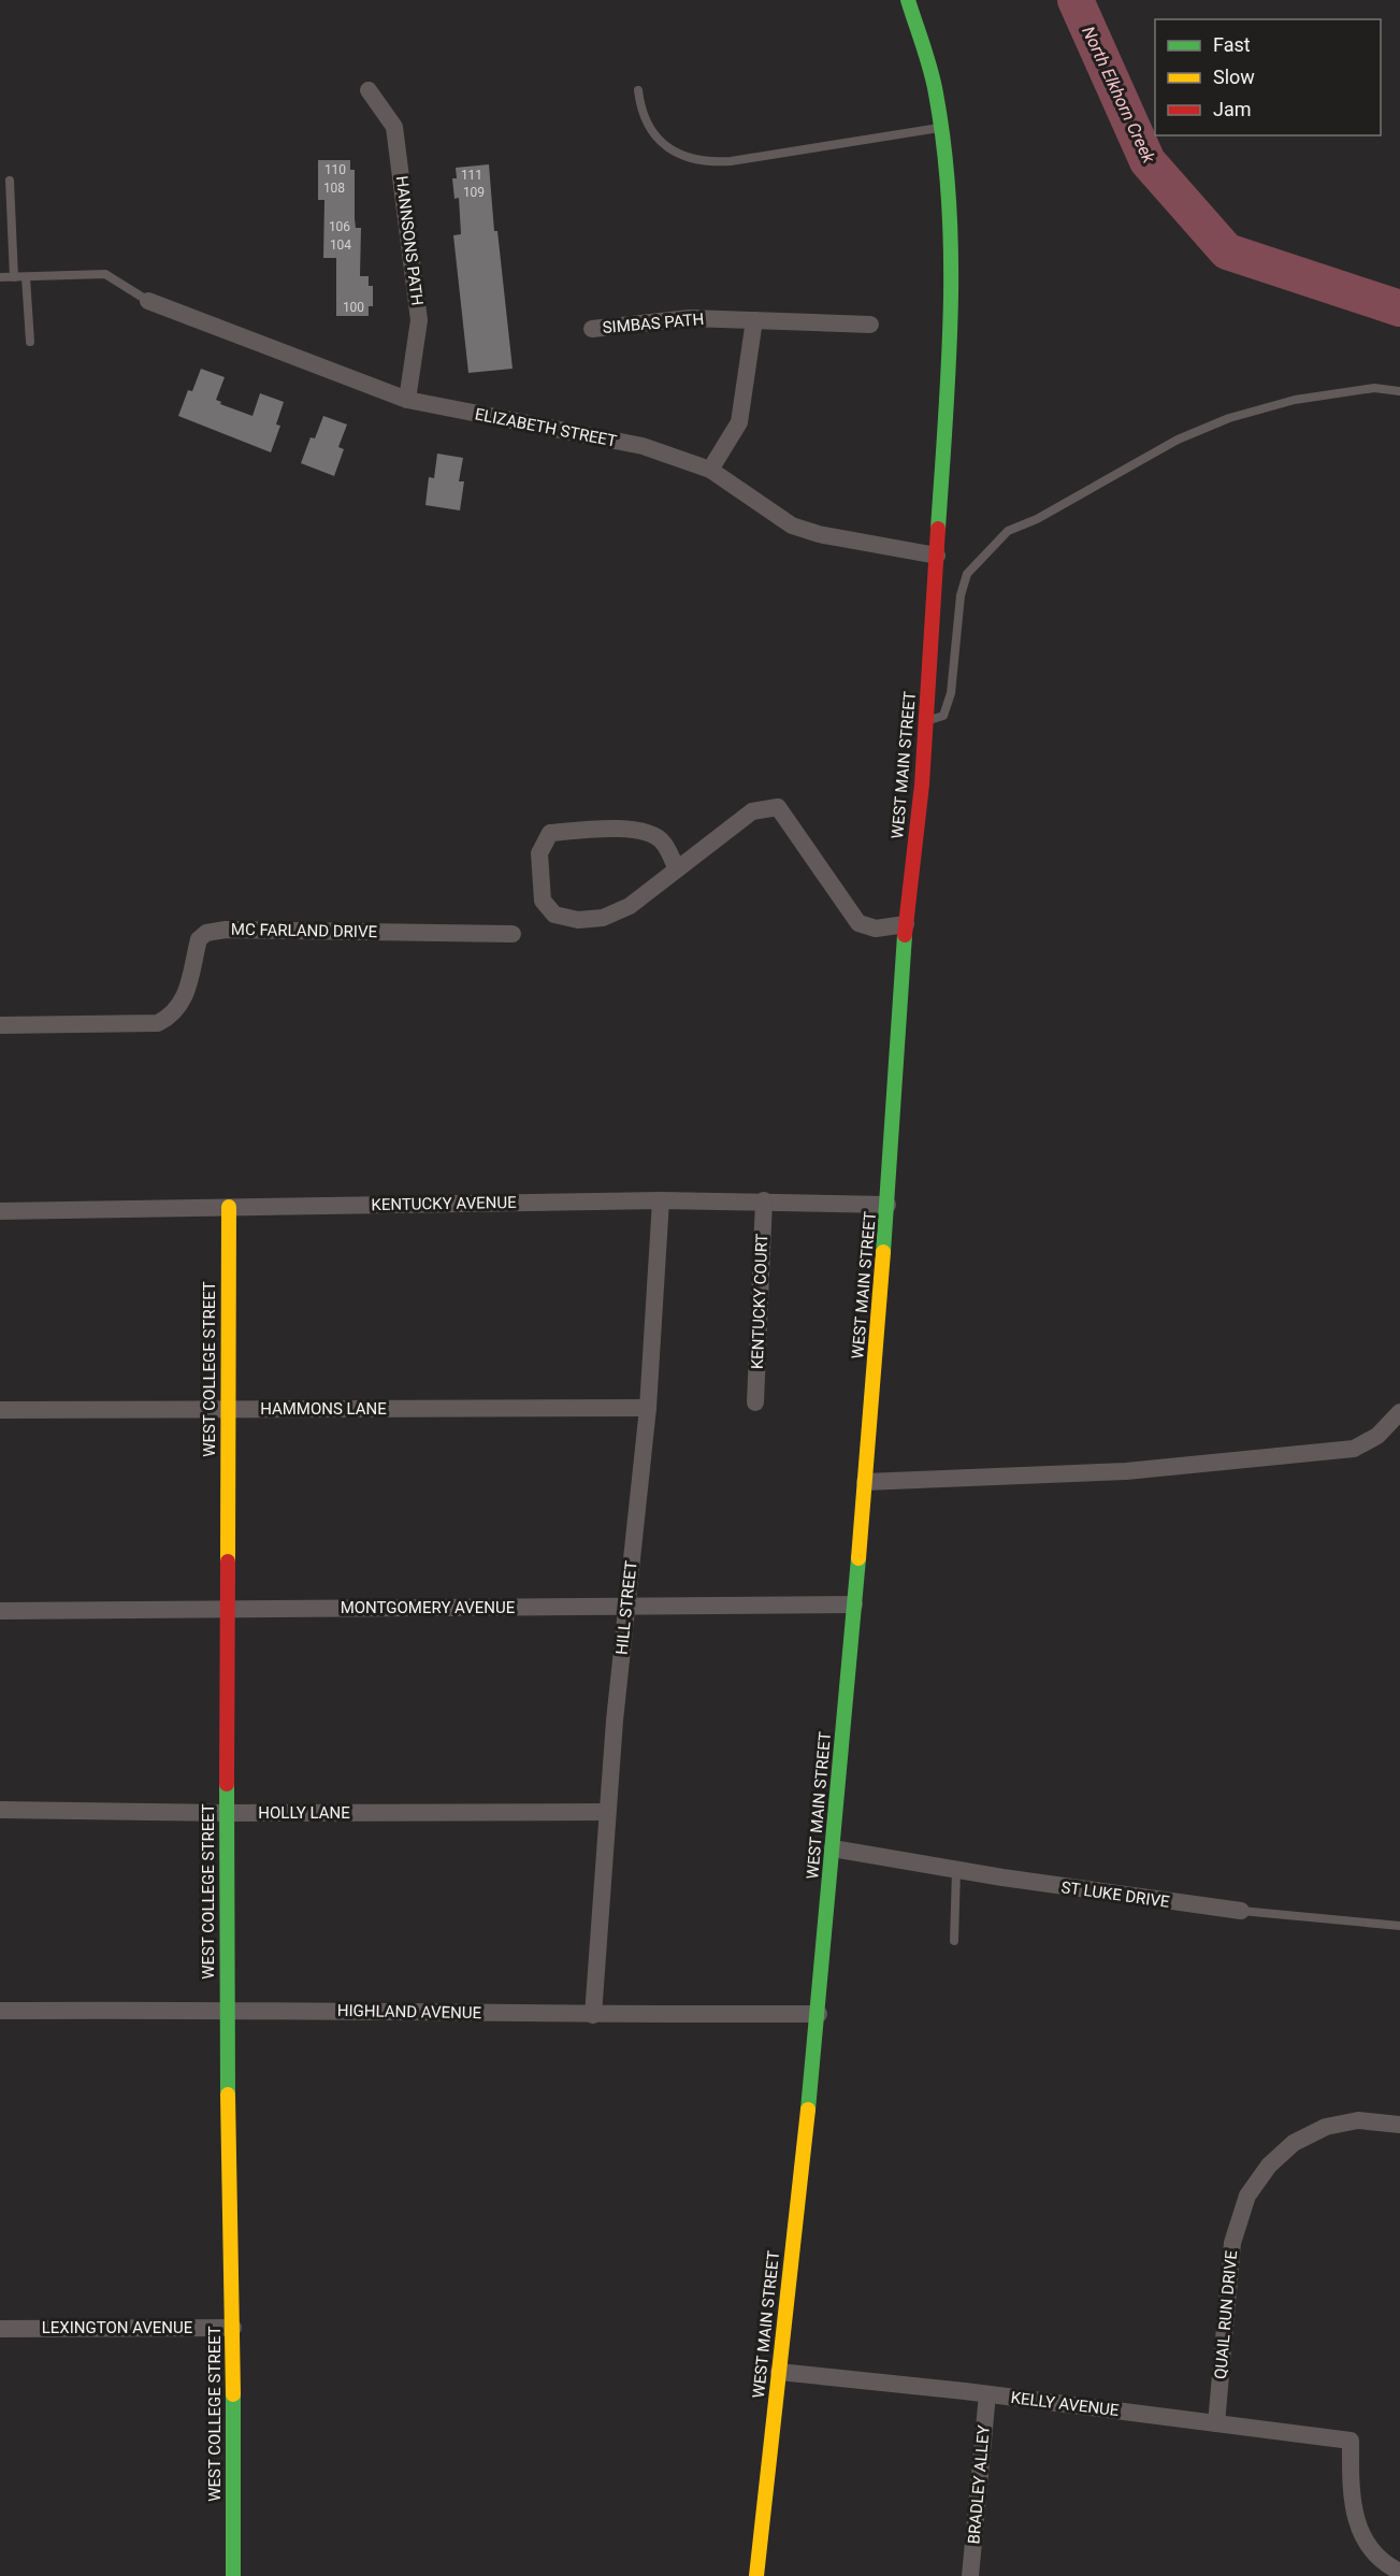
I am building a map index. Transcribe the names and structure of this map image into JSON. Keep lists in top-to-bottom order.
{
  "streets": {
    "main road": ["WEST MAIN STREET", "WEST COLLEGE STREET"],
    "street": [
      "HANNSONS PATH",
      "SIMBAS PATH",
      "ELIZABETH STREET",
      "MC FARLAND DRIVE",
      "KENTUCKY AVENUE",
      "KENTUCKY COURT",
      "HAMMONS LANE",
      "MONTGOMERY AVENUE",
      "HILL STREET",
      "HOLLY LANE",
      "ST LUKE DRIVE",
      "HIGHLAND AVENUE",
      "QUAIL RUN DRIVE",
      "LEXINGTON AVENUE",
      "KELLY AVENUE",
      "BRADLEY ALLEY"
    ]
  },
  "crossings": [
    ["HANNSONS PATH", "ELIZABETH STREET"],
    ["ELIZABETH STREET", "WEST MAIN STREET"],
    ["WEST MAIN STREET", "KENTUCKY AVENUE"],
    ["WEST MAIN STREET", "MONTGOMERY AVENUE"],
    ["WEST MAIN STREET", "ST LUKE DRIVE"],
    ["WEST MAIN STREET", "HIGHLAND AVENUE"],
    ["WEST MAIN STREET", "KELLY AVENUE"],
    ["KENTUCKY AVENUE", "KENTUCKY COURT"],
    ["KENTUCKY AVENUE", "WEST COLLEGE STREET"],
    ["KENTUCKY AVENUE", "HILL STREET"],
    ["WEST COLLEGE STREET", "HAMMONS LANE"],
    ["WEST COLLEGE STREET", "MONTGOMERY AVENUE"],
    ["WEST COLLEGE STREET", "HOLLY LANE"],
    ["WEST COLLEGE STREET", "HIGHLAND AVENUE"],
    ["WEST COLLEGE STREET", "LEXINGTON AVENUE"],
    ["HAMMONS LANE", "HILL STREET"],
    ["MONTGOMERY AVENUE", "HILL STREET"],
    ["HILL STREET", "HOLLY LANE"],
    ["HILL STREET", "HIGHLAND AVENUE"],
    ["QUAIL RUN DRIVE", "KELLY AVENUE"],
    ["KELLY AVENUE", "BRADLEY ALLEY"]
  ],
  "water": ["North Elkhorn Creek"],
  "house_numbers": [
    "110",
    "111",
    "108",
    "109",
    "106",
    "104",
    "100"
  ],
  "legend": ["Fast", "Slow", "Jam"]
}
